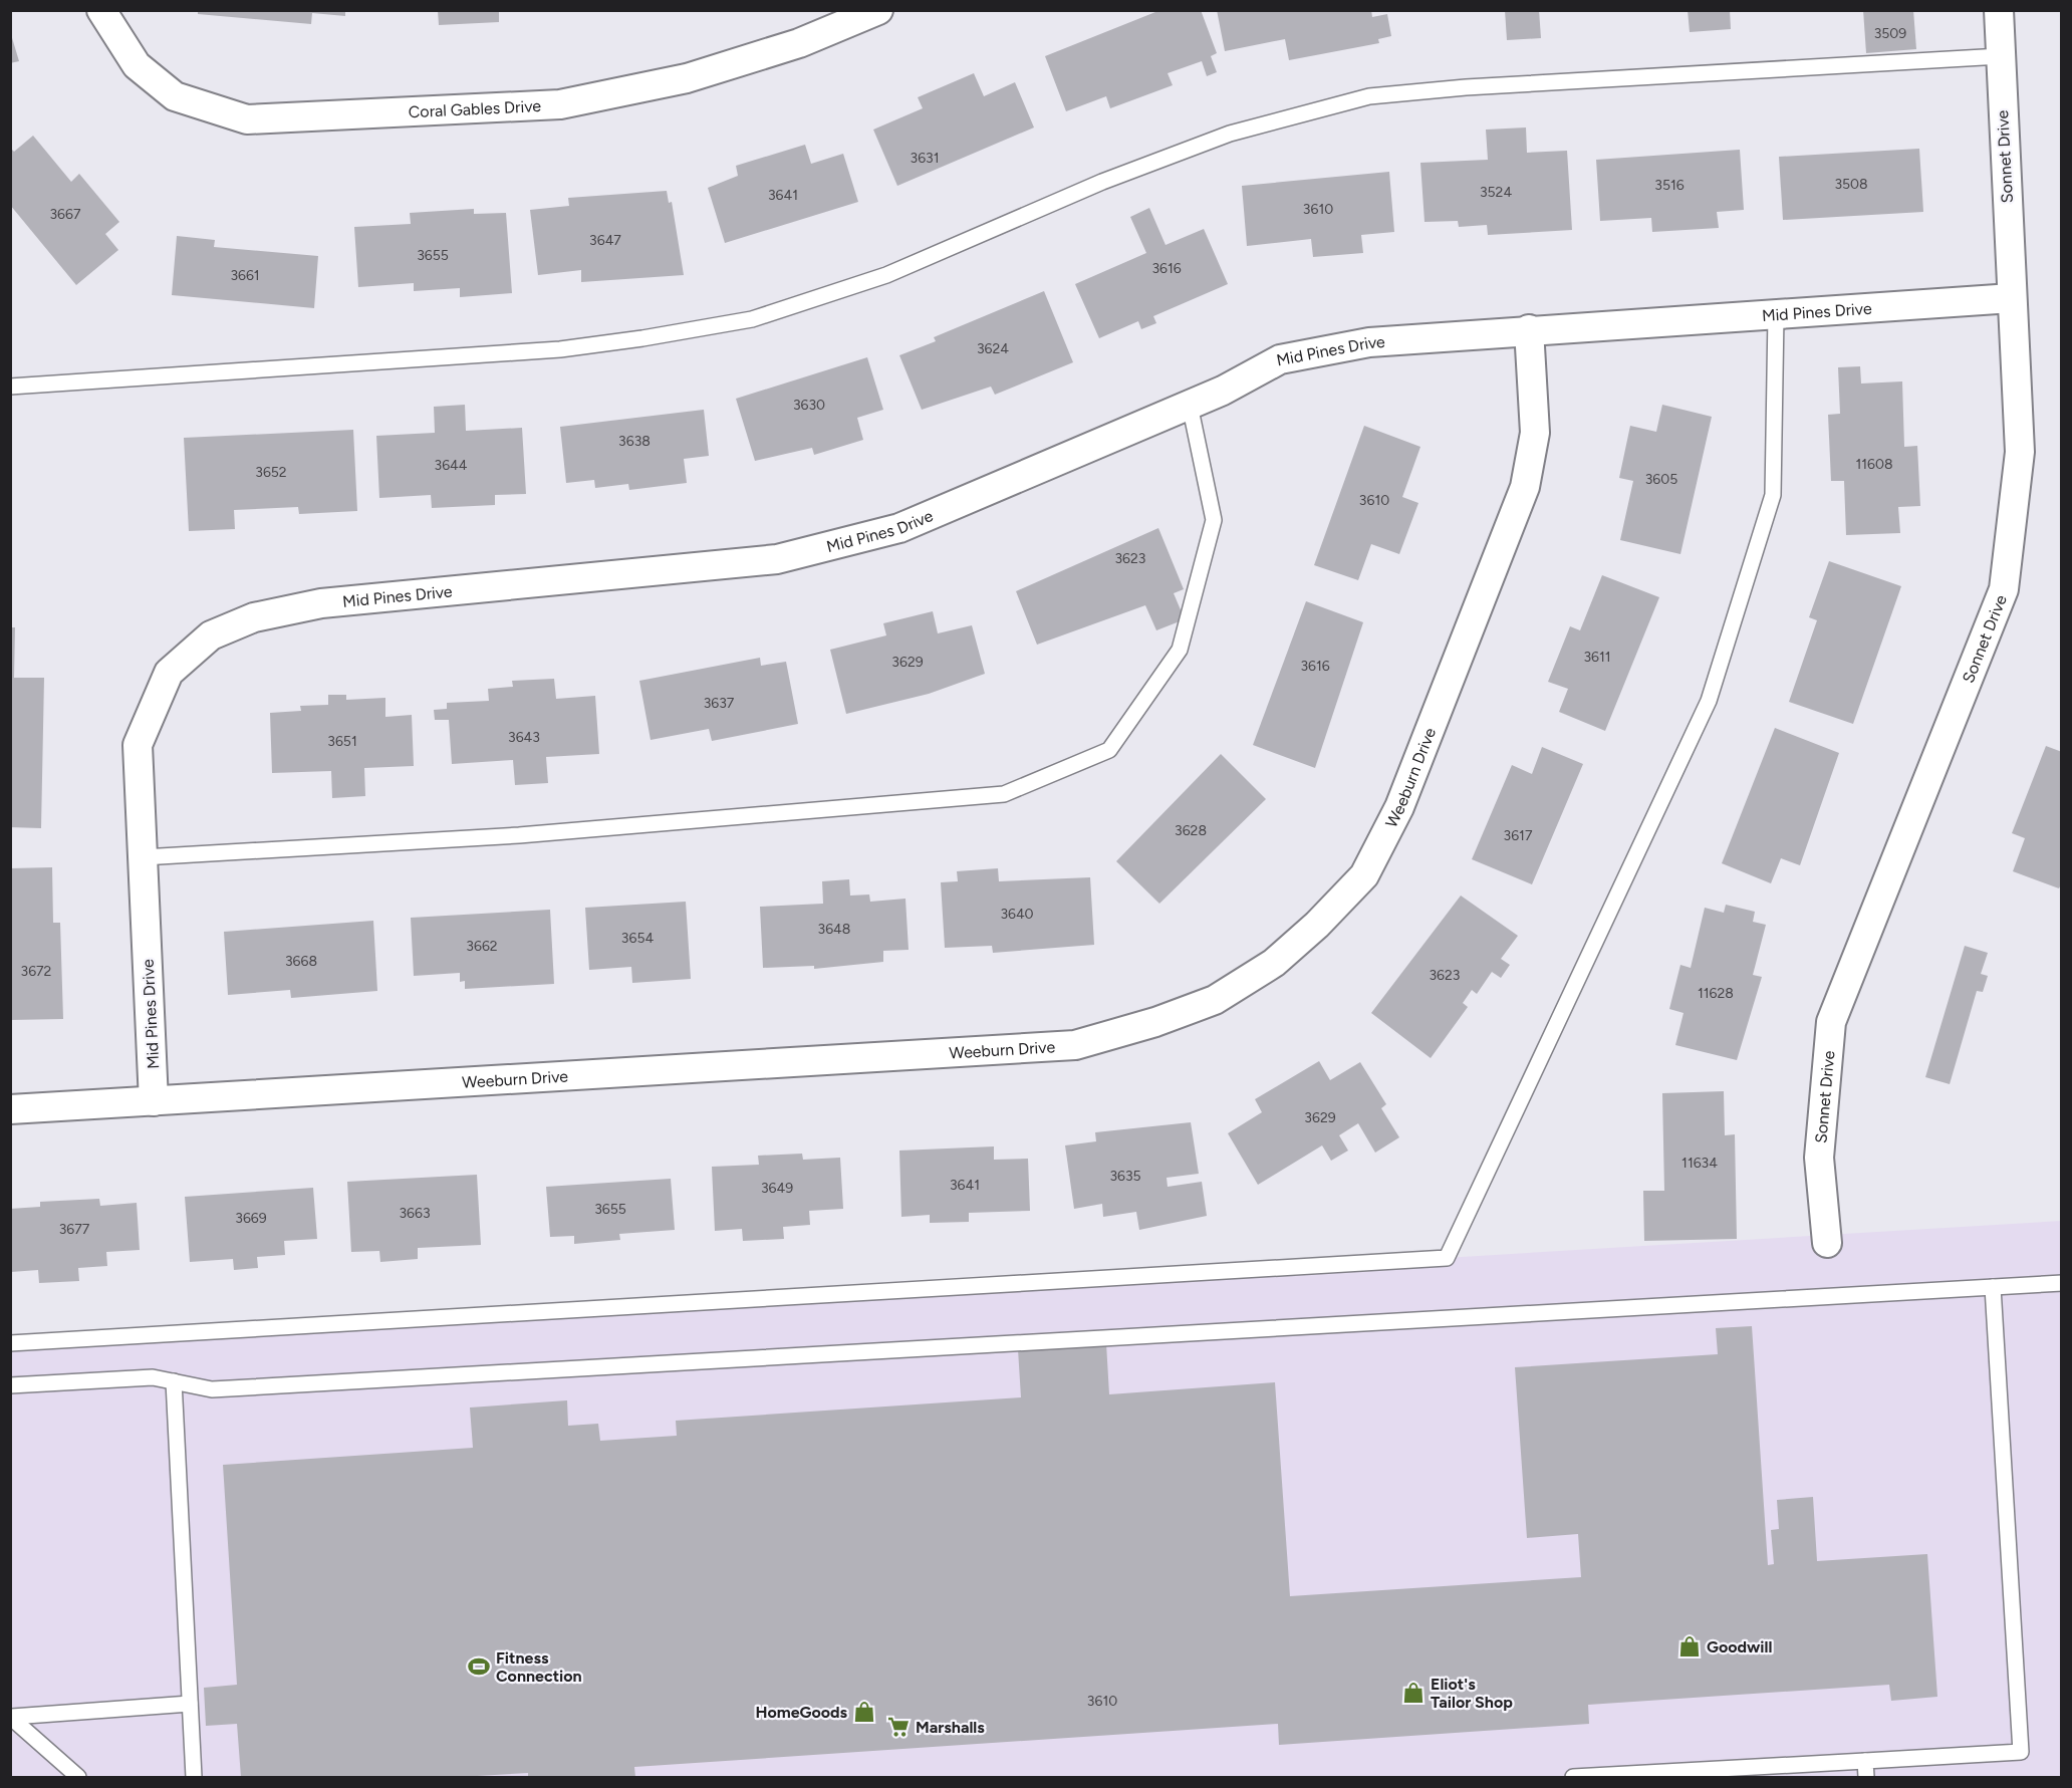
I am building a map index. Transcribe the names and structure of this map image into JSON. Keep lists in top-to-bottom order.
{
  "streets": {
    "street": [
      "Coral Gables Drive",
      "Sonnet Drive",
      "Mid Pines Drive",
      "Weeburn Drive"
    ]
  },
  "crossings": [
    ["Sonnet Drive", "Mid Pines Drive"],
    ["Mid Pines Drive", "Weeburn Drive"]
  ],
  "places": {
    "shop": ["Goodwill", "Eliot's Tailor Shop", "HomeGoods"],
    "sports": ["Fitness Connection"],
    "supermarket": ["Marshalls"]
  },
  "house_numbers": [
    "3509",
    "3631",
    "3508",
    "3516",
    "3524",
    "3641",
    "3610",
    "3667",
    "3647",
    "3655",
    "3616",
    "3661",
    "3624",
    "3630",
    "3638",
    "11608",
    "3644",
    "3652",
    "3605",
    "3610",
    "3623",
    "3611",
    "3629",
    "3616",
    "3637",
    "3643",
    "3651",
    "3628",
    "3617",
    "3640",
    "3648",
    "3654",
    "3662",
    "3668",
    "3672",
    "3623",
    "11628",
    "3629",
    "11634",
    "3635",
    "3641",
    "3649",
    "3655",
    "3663",
    "3669",
    "3677",
    "3610"
  ]
}
